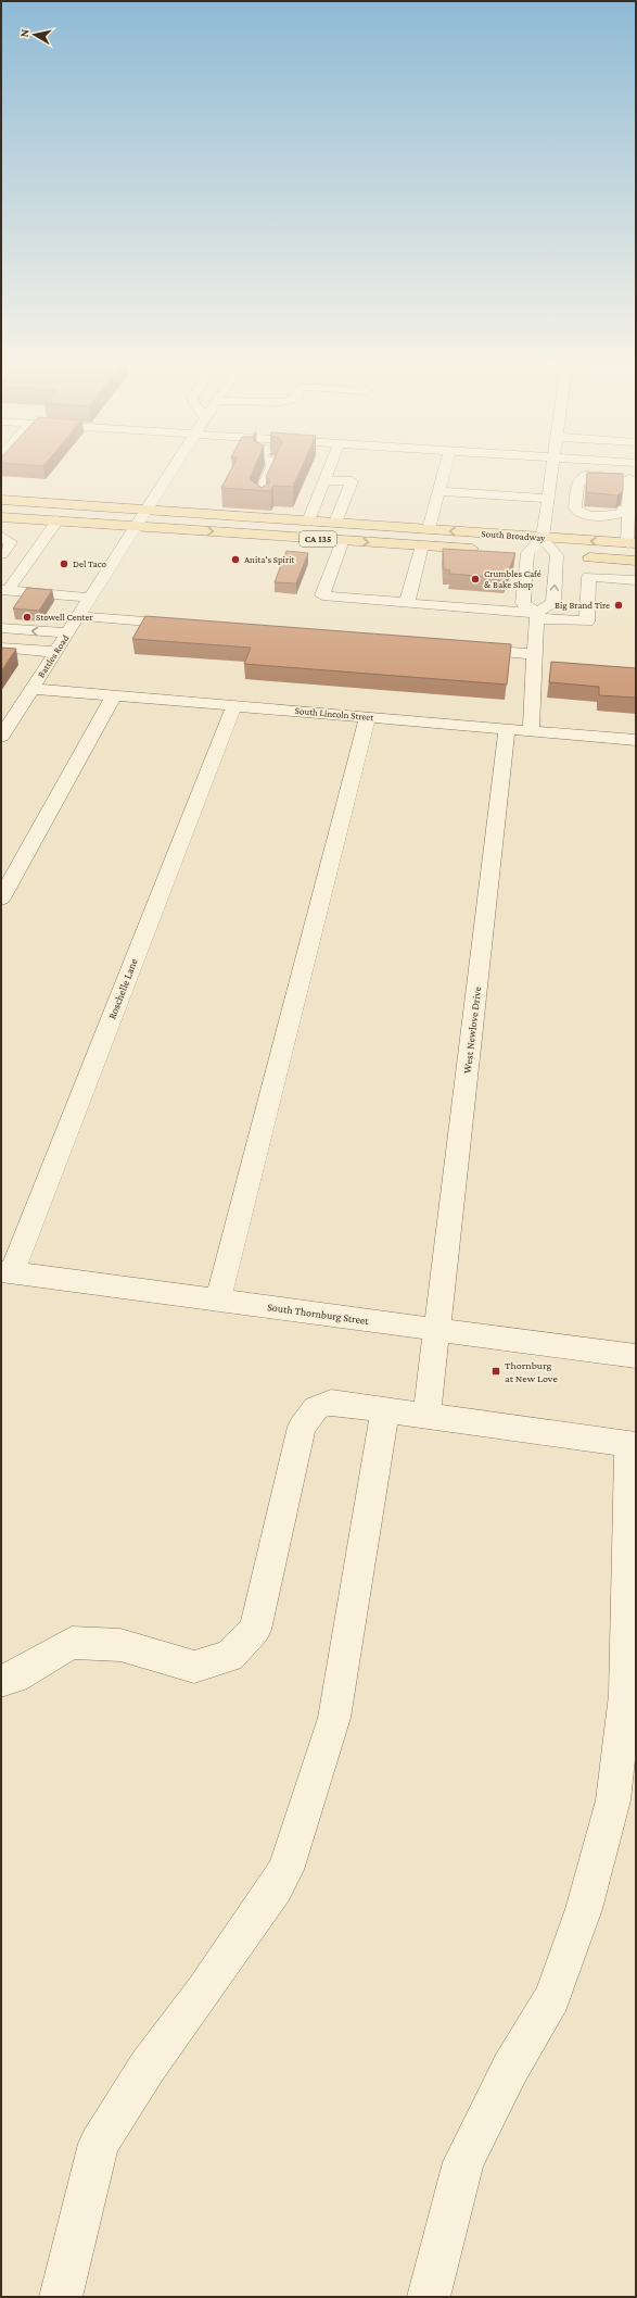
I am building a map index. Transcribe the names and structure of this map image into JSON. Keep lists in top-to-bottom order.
{
  "streets": {
    "main road": ["South Broadway", "CA 135"],
    "street": [
      "Battles Road",
      "South Lincoln Street",
      "Roschelle Lane",
      "West Newlove Drive",
      "South Thornburg Street"
    ]
  },
  "crossings": [
    ["South Broadway", "Battles Road"],
    ["Battles Road", "South Lincoln Street"],
    ["South Lincoln Street", "Roschelle Lane"],
    ["South Lincoln Street", "West Newlove Drive"],
    ["Roschelle Lane", "South Thornburg Street"],
    ["West Newlove Drive", "South Thornburg Street"]
  ],
  "places": {
    "other": [
      "Anita's Spirit",
      "Del Taco",
      "Crumbles Café & Bake Shop",
      "Big Brand Tire",
      "Stowell Center"
    ],
    "transit": ["Thornburg at New Love"]
  },
  "north": "left"
}
